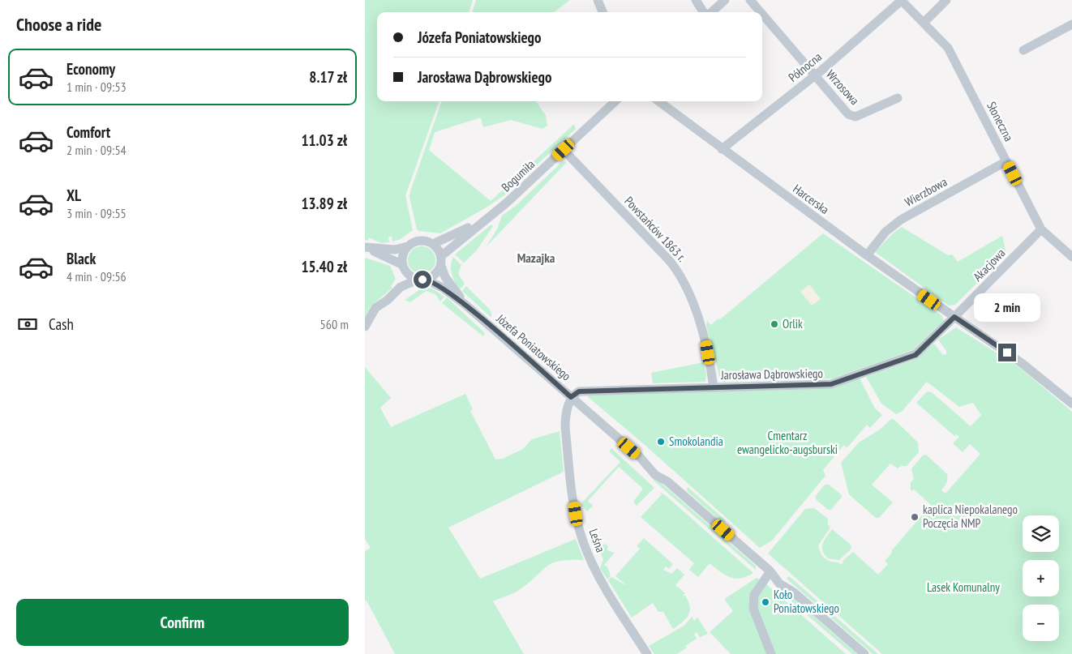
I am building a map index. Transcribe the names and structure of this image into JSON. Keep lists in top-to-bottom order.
{
  "streets": {
    "street": [
      "Północna",
      "Wrzosowa",
      "Słoneczna",
      "Bogumiła",
      "Wierzbowa",
      "Harcerska",
      "Powstańców 1863 r.",
      "Akacjowa",
      "Józefa Poniatowskiego",
      "Jarosława Dąbrowskiego",
      "Leśna"
    ]
  },
  "crossings": [
    ["Północna", "Wrzosowa"],
    ["Północna", "Słoneczna"],
    ["Północna", "Harcerska"],
    ["Słoneczna", "Wierzbowa"],
    ["Słoneczna", "Akacjowa"],
    ["Bogumiła", "Powstańców 1863 r."],
    ["Bogumiła", "Józefa Poniatowskiego"],
    ["Wierzbowa", "Harcerska"],
    ["Harcerska", "Akacjowa"],
    ["Harcerska", "Jarosława Dąbrowskiego"],
    ["Powstańców 1863 r.", "Jarosława Dąbrowskiego"],
    ["Akacjowa", "Jarosława Dąbrowskiego"],
    ["Józefa Poniatowskiego", "Jarosława Dąbrowskiego"],
    ["Józefa Poniatowskiego", "Leśna"],
    ["Jarosława Dąbrowskiego", "Leśna"]
  ],
  "districts": ["Mazajka"],
  "parks": ["Cmentarz ewangelicko-augsburski", "Lasek Komunalny"],
  "places": [
    "Orlik",
    "Smokolandia",
    "kaplica Niepokalanego Poczęcia NMP",
    "Koło Poniatowskiego"
  ],
  "page": {
    "heading": "Choose a ride",
    "banner": ["Józefa Poniatowskiego", "Jarosława Dąbrowskiego"],
    "list": [
      {
        "name": "Economy",
        "note": "1 min · 09:53",
        "value": "8.17 zł"
      },
      {
        "name": "Comfort",
        "note": "2 min · 09:54",
        "value": "11.03 zł"
      },
      {
        "name": "XL",
        "note": "3 min · 09:55",
        "value": "13.89 zł"
      },
      {
        "name": "Black",
        "note": "4 min · 09:56",
        "value": "15.40 zł"
      }
    ],
    "bubble": "2 min",
    "pay": ["Cash", "560 m"],
    "map_buttons": ["+", "−"],
    "buttons": "Confirm"
  }
}
